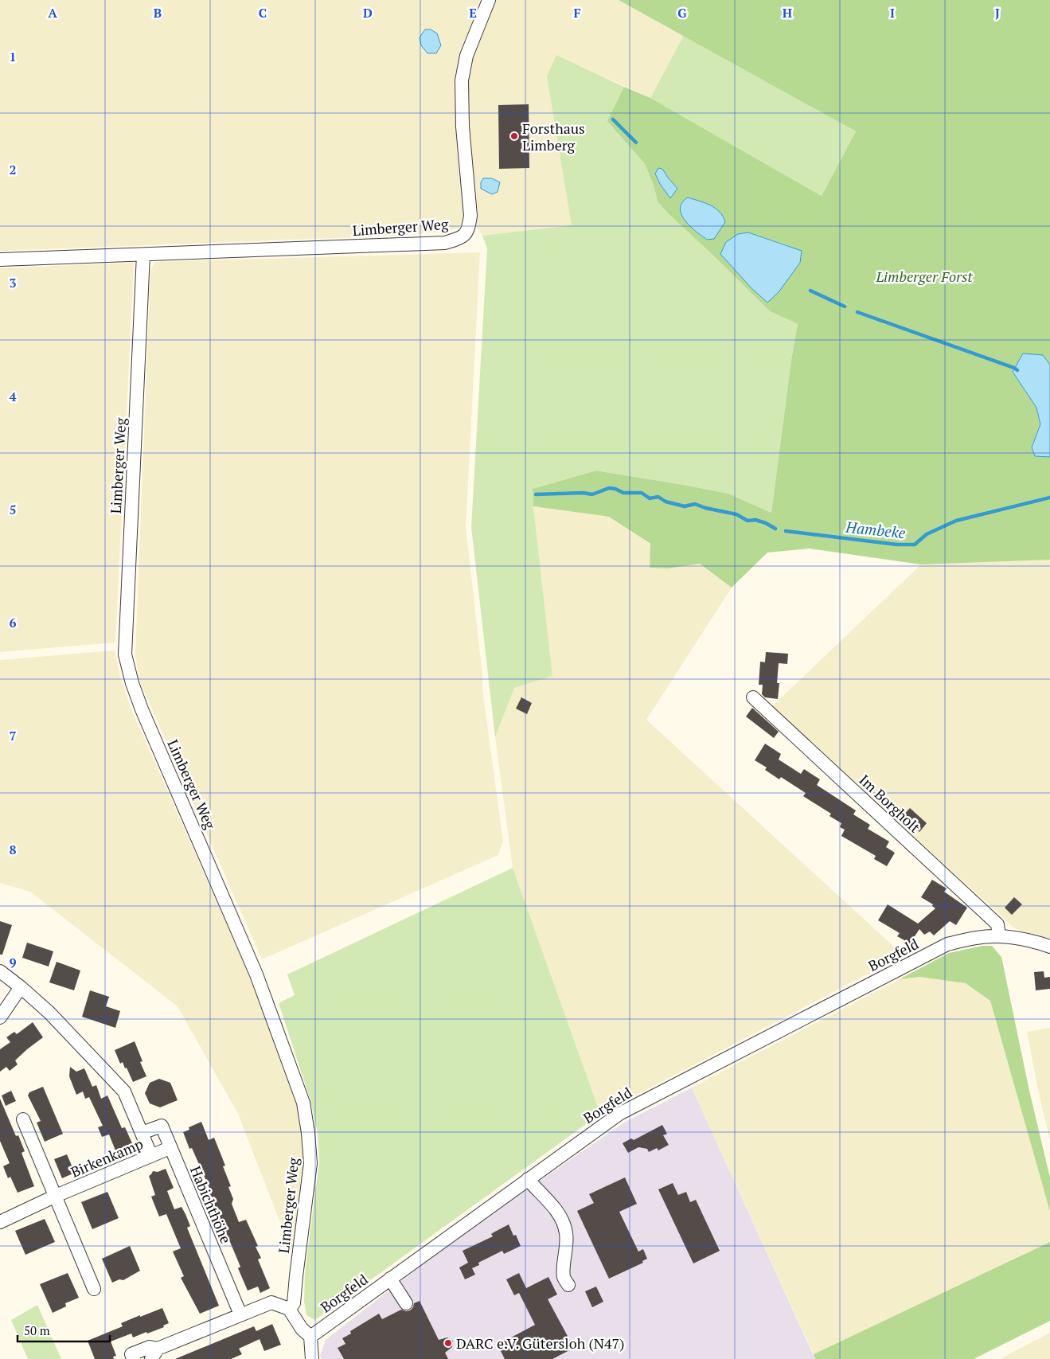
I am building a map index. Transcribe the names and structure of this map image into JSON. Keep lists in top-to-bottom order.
{
  "streets": {
    "street": [
      "Limberger Weg",
      "Im Borgholt",
      "Borgfeld",
      "Birkenkamp",
      "Habichthöhe"
    ]
  },
  "crossings": [
    ["Im Borgholt", "Borgfeld"],
    ["Birkenkamp", "Habichthöhe"]
  ],
  "water": ["Hambeke"],
  "parks": ["Limberger Forst"],
  "places": ["Forsthaus Limberg", "DARC e.V. Gütersloh (N47)"],
  "scale_bar": "50 m",
  "grid": {
    "columns": [
      "A",
      "B",
      "C",
      "D",
      "E",
      "F",
      "G",
      "H",
      "I",
      "J"
    ],
    "rows": [
      "1",
      "2",
      "3",
      "4",
      "5",
      "6",
      "7",
      "8",
      "9"
    ]
  }
}
